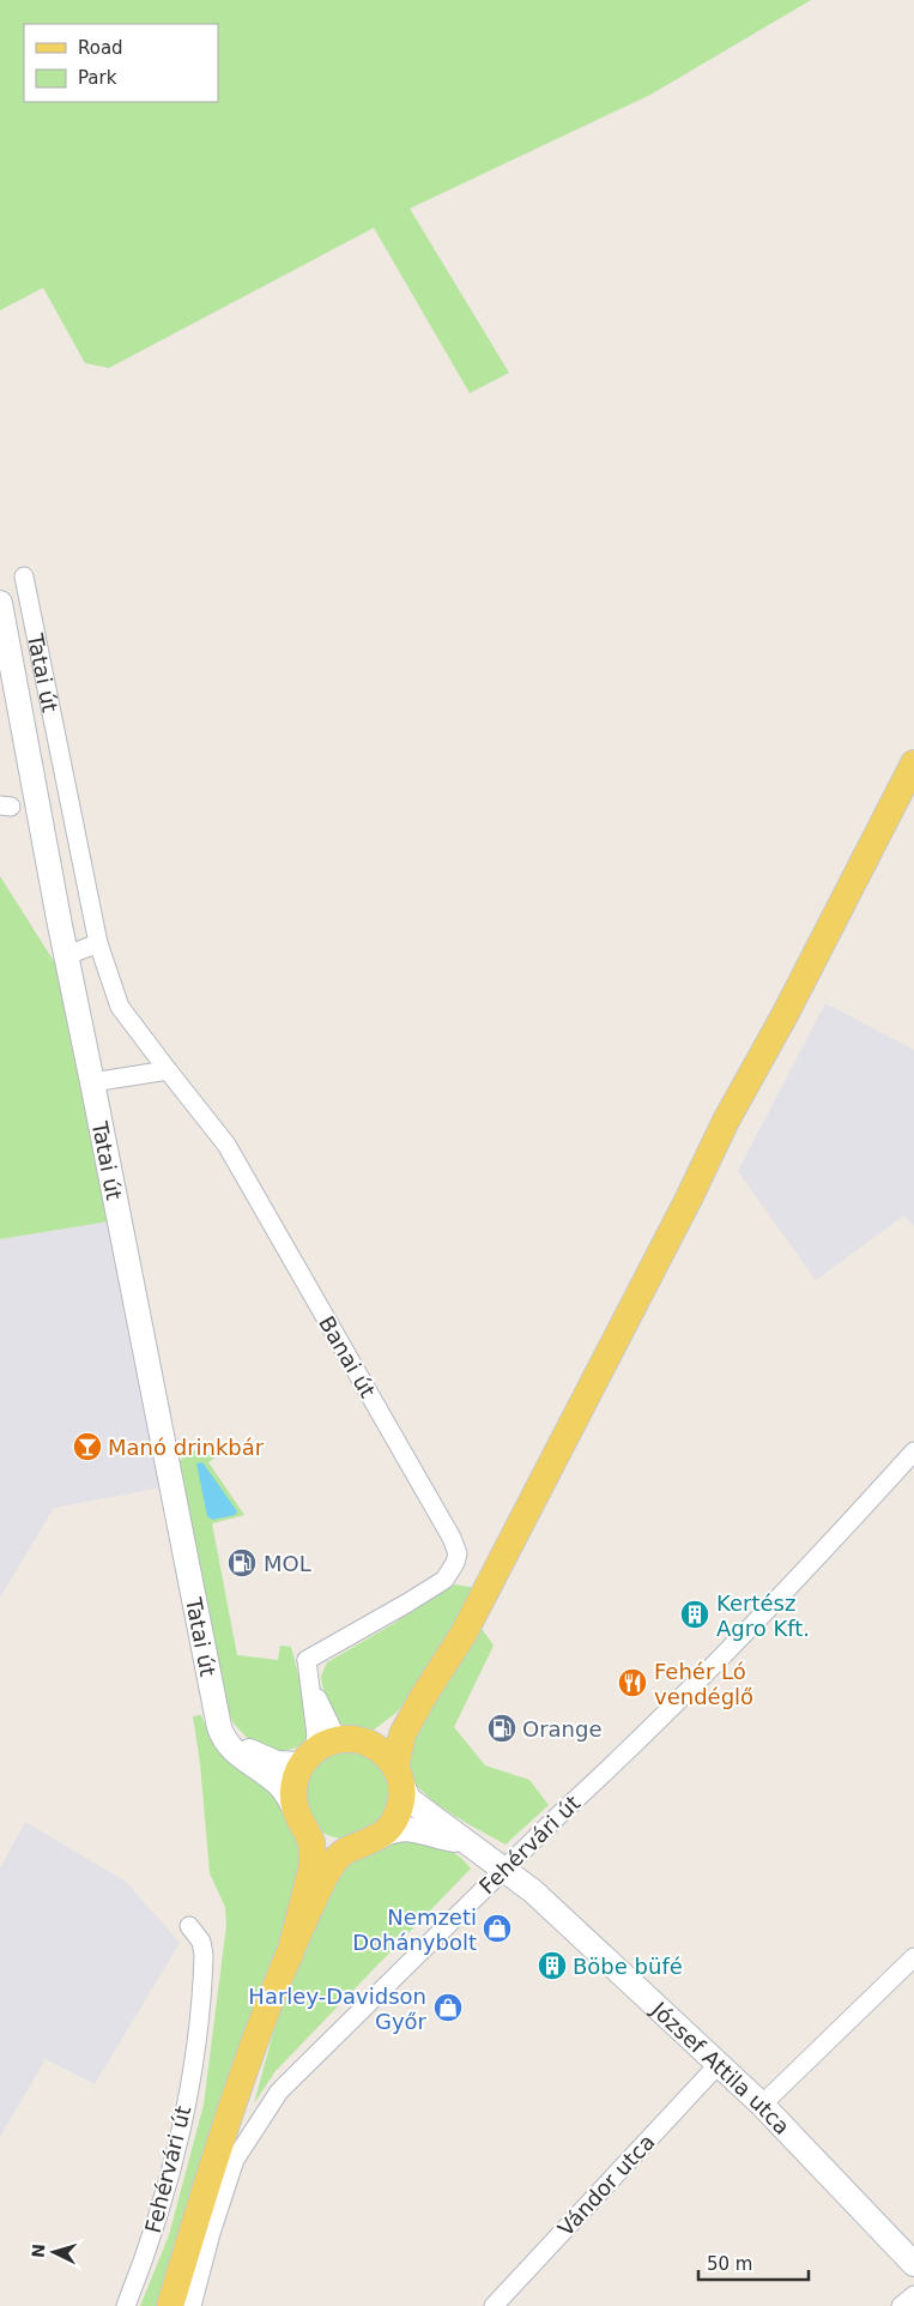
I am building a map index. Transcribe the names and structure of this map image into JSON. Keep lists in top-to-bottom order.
{
  "streets": {
    "street": [
      "Tatai út",
      "Banai út",
      "Fehérvári út",
      "József Attila utca",
      "Vándor utca"
    ]
  },
  "crossings": [
    ["Tatai út", "Banai út"],
    ["Tatai út", "József Attila utca"],
    ["Fehérvári út", "József Attila utca"],
    ["József Attila utca", "Vándor utca"]
  ],
  "places": {
    "bar": ["Manó drinkbár"],
    "fuel station": ["MOL", "Orange"],
    "building": ["Kertész Agro Kft.", "Böbe büfé"],
    "restaurant": ["Fehér Ló vendéglő"],
    "shop": ["Nemzeti Dohánybolt", "Harley-Davidson Győr"]
  },
  "legend": ["Road", "Park"],
  "scale_bar": "50 m",
  "north": "left"
}
